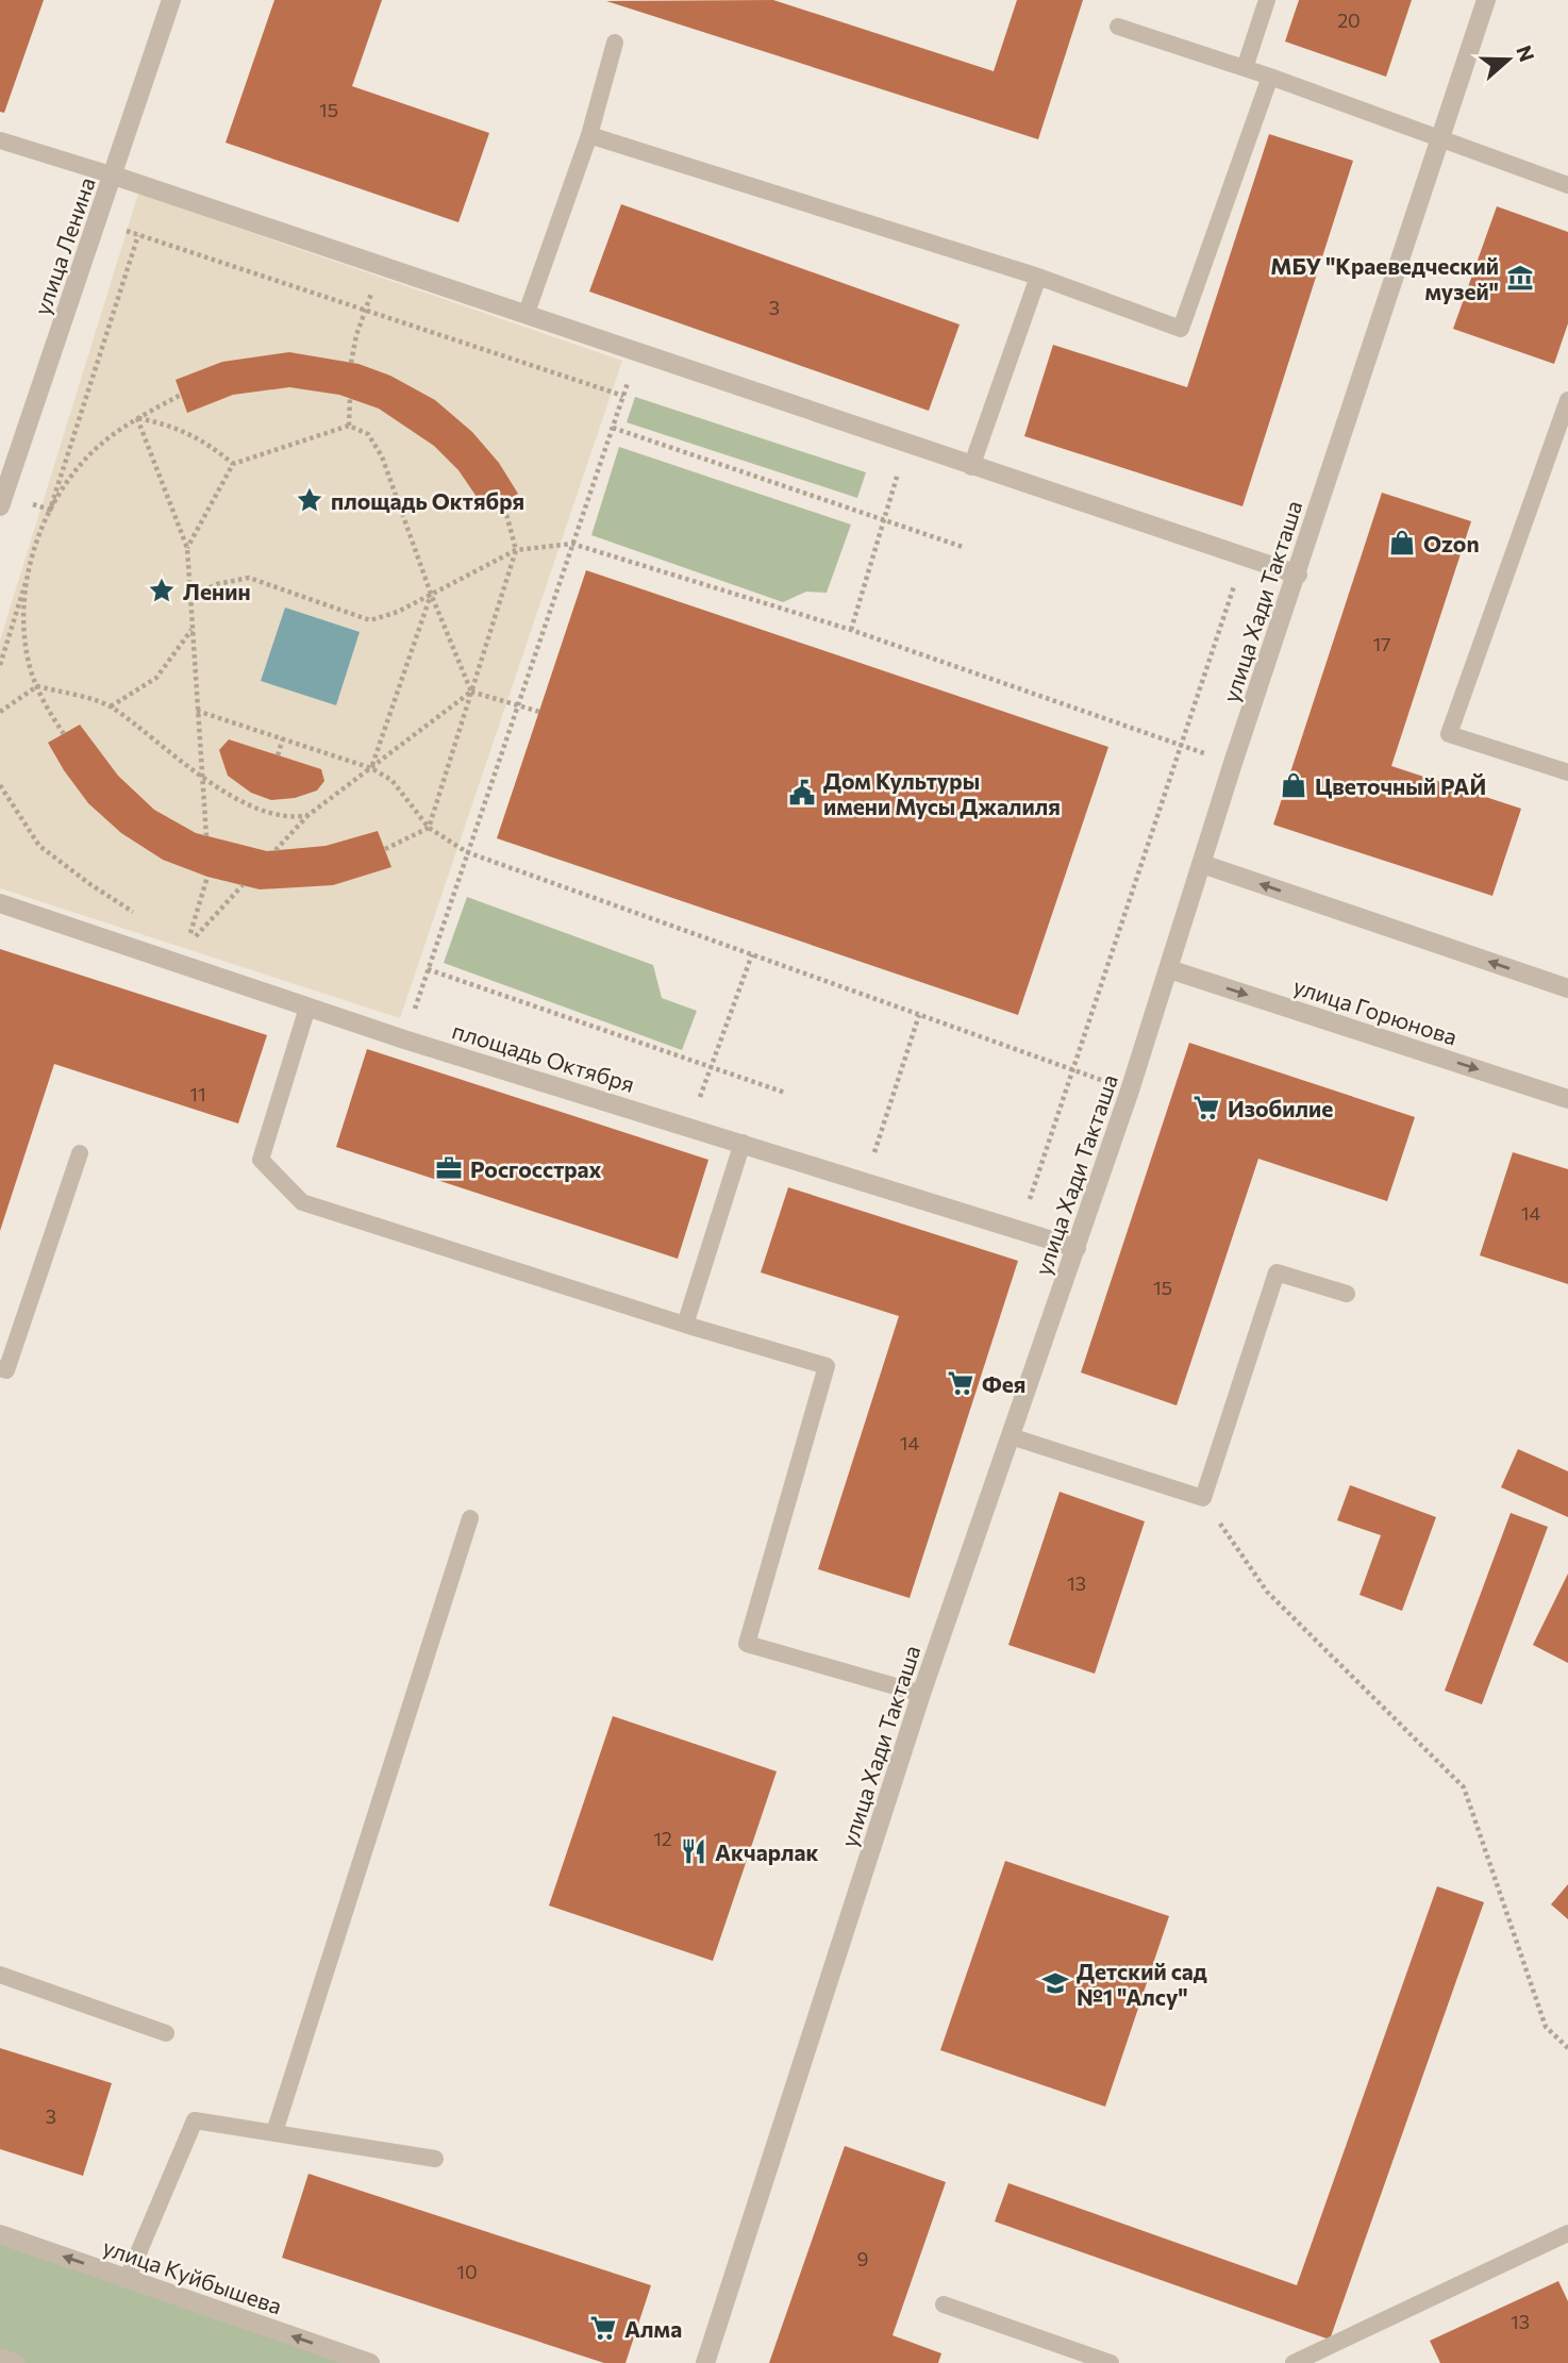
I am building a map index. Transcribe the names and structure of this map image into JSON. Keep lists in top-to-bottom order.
{
  "streets": {
    "street": [
      "улица Ленина",
      "улица Хади Такташа",
      "улица Горюнова",
      "площадь Октября",
      "улица Куйбышева"
    ]
  },
  "crossings": [
    ["улица Хади Такташа", "улица Горюнова"],
    ["улица Хади Такташа", "площадь Октября"]
  ],
  "one_way": ["улица Куйбышева"],
  "places": {
    "museum": ["МБУ \"Краеведческий музей\""],
    "place": ["площадь Октября", "Ленин"],
    "shop": ["Ozon", "Цветочный РАЙ"],
    "public building": ["Дом Культуры имени Мусы Джалиля"],
    "supermarket": ["Изобилие", "Фея", "Алма"],
    "office": ["Росгосстрах"],
    "restaurant": ["Акчарлак"],
    "school or university": ["Детский сад №1 \"Алсу\""]
  },
  "house_numbers": [
    "20",
    "15",
    "3",
    "17",
    "11",
    "14",
    "15",
    "14",
    "13",
    "12",
    "3",
    "9",
    "10",
    "13"
  ],
  "north": "right"
}
